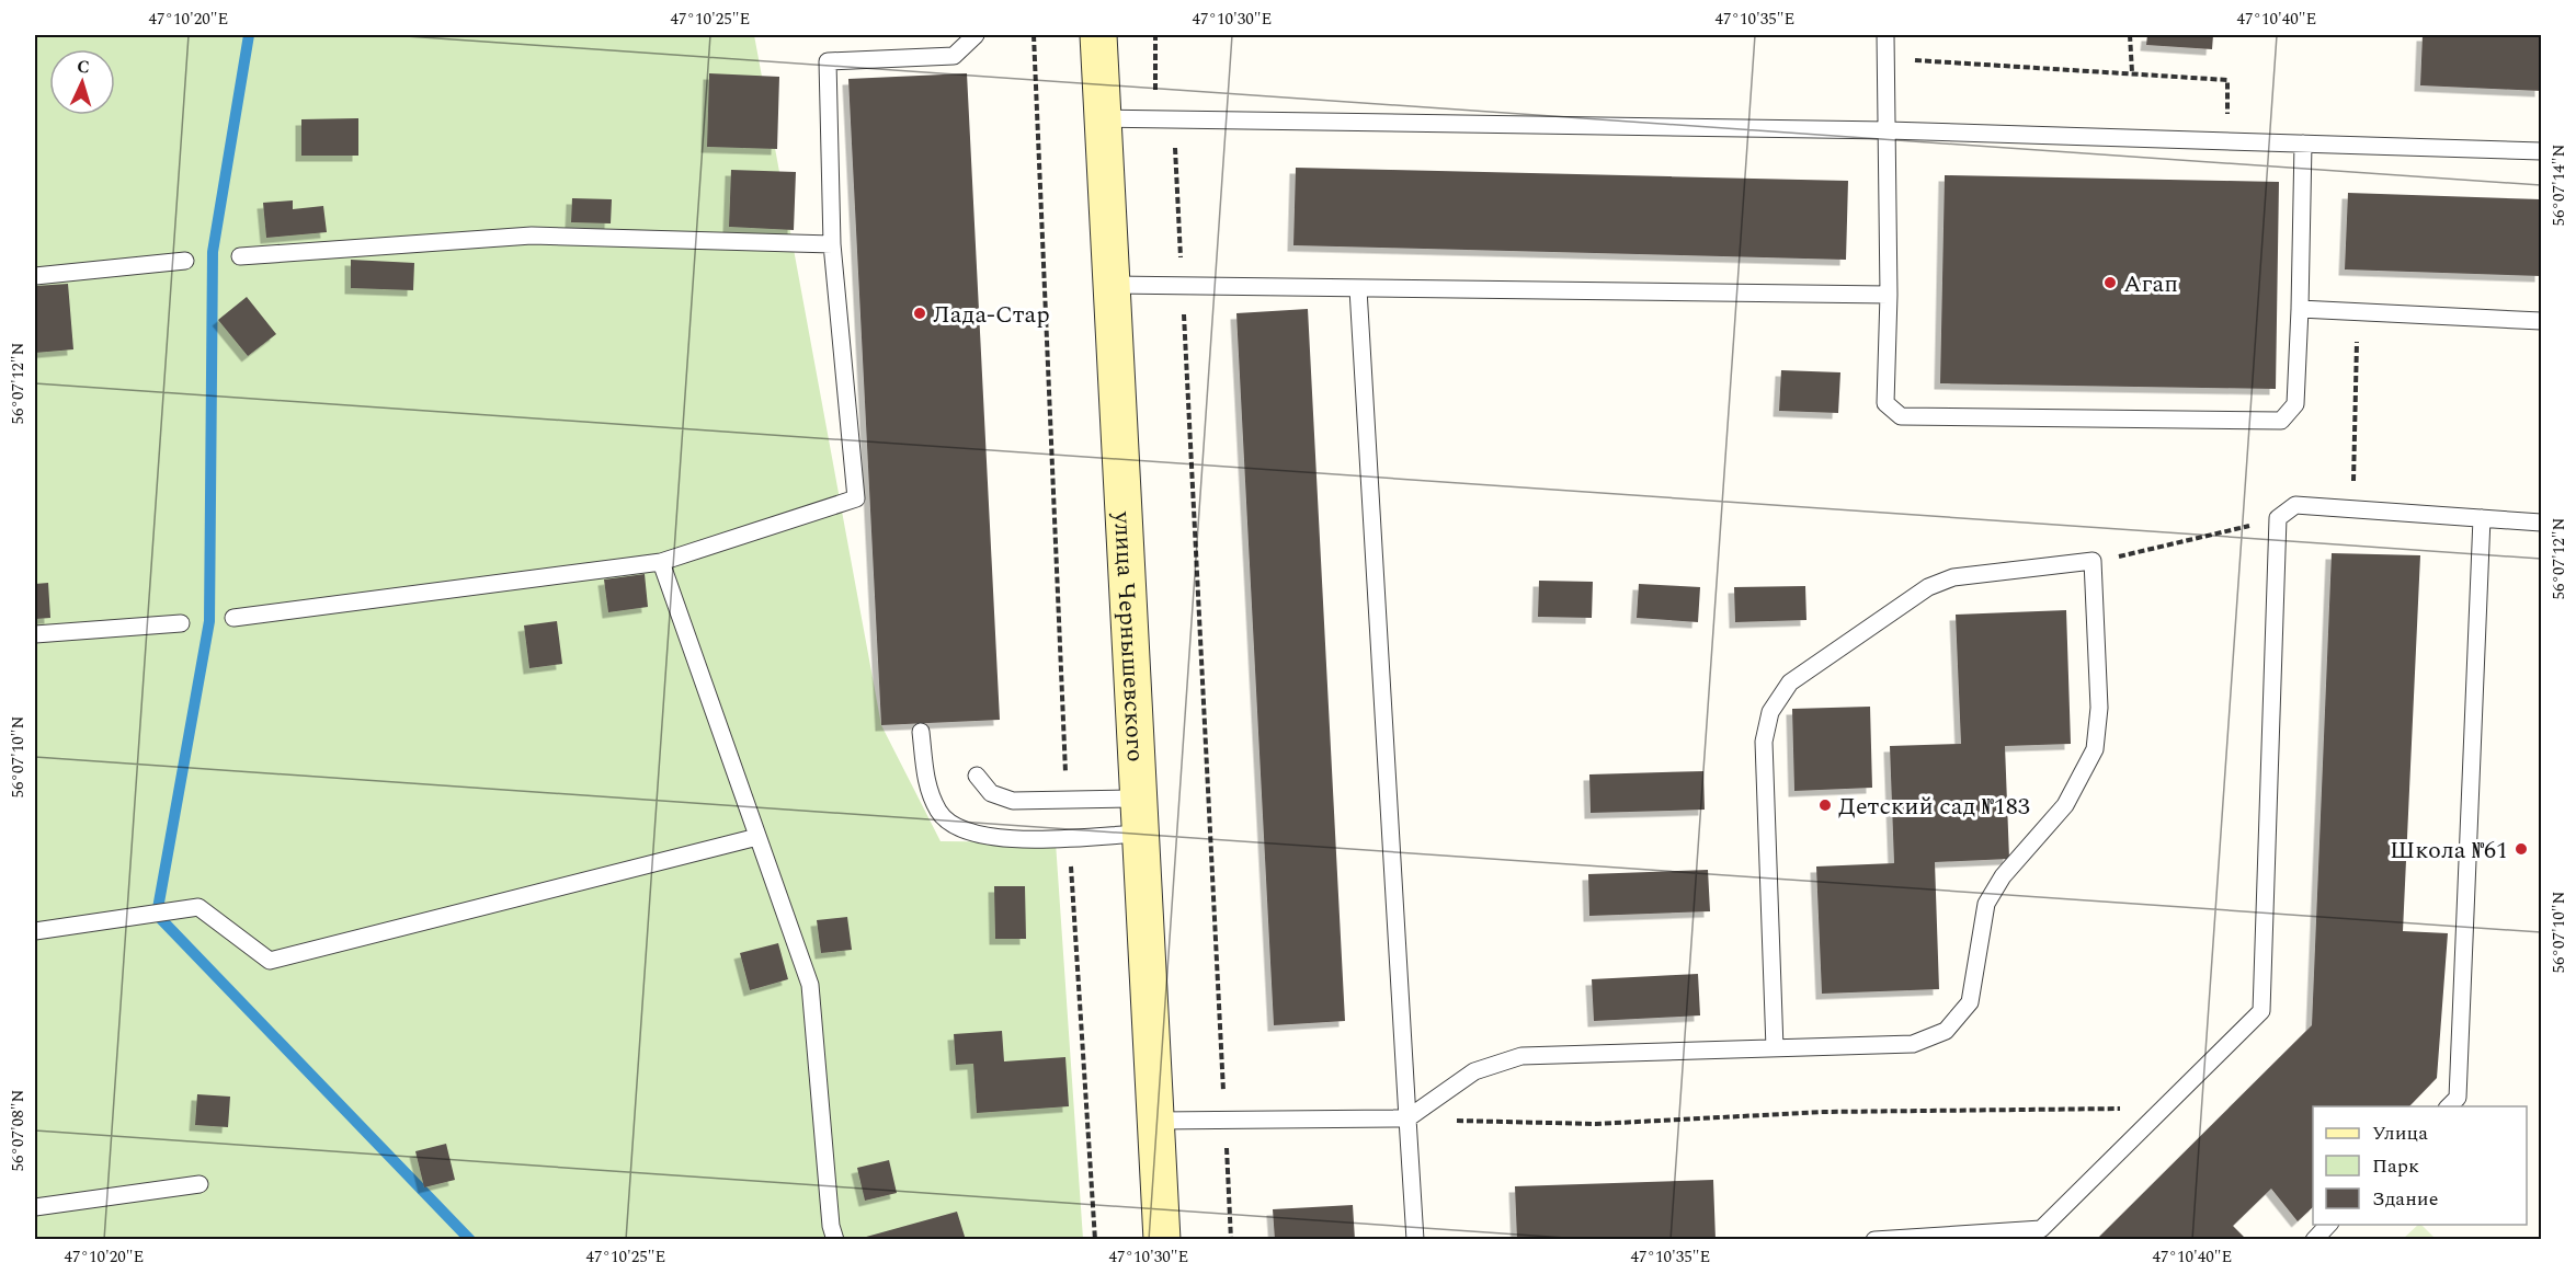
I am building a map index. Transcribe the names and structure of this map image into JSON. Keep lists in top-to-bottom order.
{
  "streets": {
    "street": ["улица Чернышевского"]
  },
  "places": [
    "Агап",
    "Лада-Стар",
    "Детский сад №183",
    "Школа №61"
  ],
  "legend": ["Улица", "Парк", "Здание"],
  "north": "top",
  "coordinates": [
    "47°10'20\"E",
    "47°10'25\"E",
    "47°10'30\"E",
    "47°10'35\"E",
    "47°10'40\"E",
    "56°07'14\"N",
    "56°07'12\"N",
    "56°07'10\"N",
    "56°07'08\"N"
  ]
}
